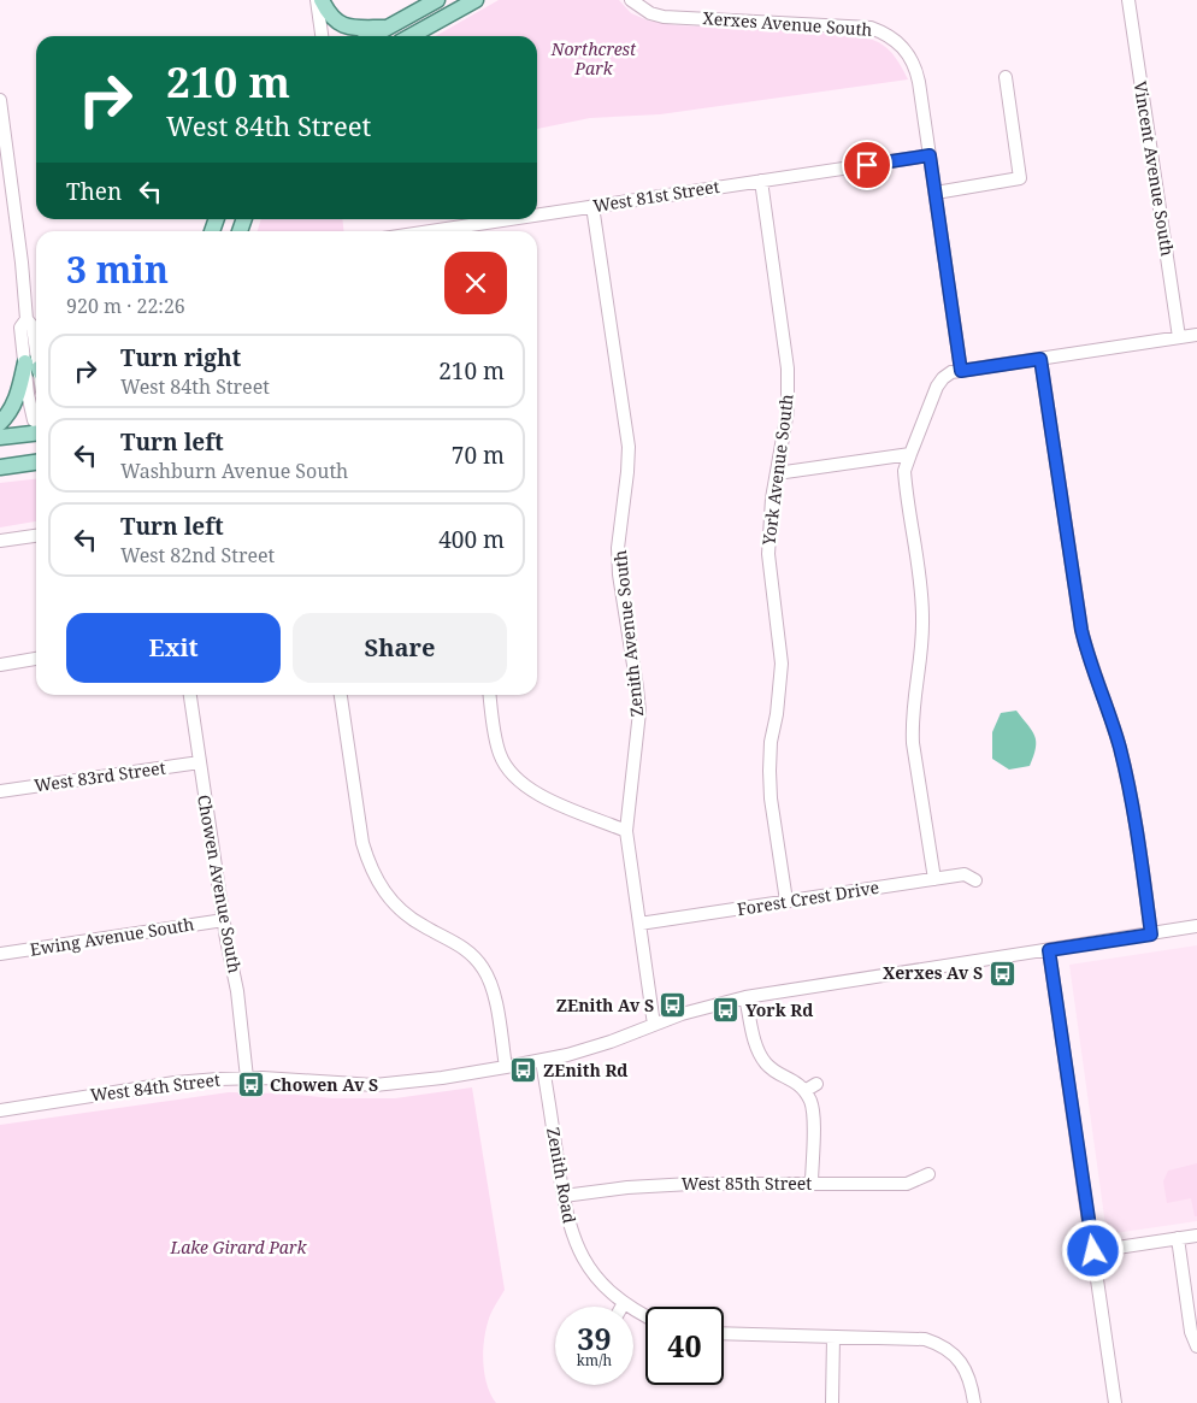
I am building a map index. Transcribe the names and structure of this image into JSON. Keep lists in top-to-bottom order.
{
  "streets": {
    "street": [
      "Xerxes Avenue South",
      "Vincent Avenue South",
      "West 81st Street",
      "York Avenue South",
      "Zenith Avenue South",
      "West 83rd Street",
      "Chowen Avenue South",
      "Forest Crest Drive",
      "Ewing Avenue South",
      "West 84th Street",
      "Zenith Road",
      "West 85th Street"
    ]
  },
  "crossings": [
    ["Xerxes Avenue South", "West 81st Street"],
    ["West 81st Street", "York Avenue South"],
    ["West 81st Street", "Zenith Avenue South"],
    ["York Avenue South", "Forest Crest Drive"],
    ["Zenith Avenue South", "Forest Crest Drive"],
    ["Zenith Avenue South", "West 84th Street"],
    ["West 83rd Street", "Chowen Avenue South"],
    ["Chowen Avenue South", "Ewing Avenue South"],
    ["Chowen Avenue South", "West 84th Street"],
    ["West 84th Street", "Zenith Road"],
    ["Zenith Road", "West 85th Street"]
  ],
  "parks": ["Northcrest Park", "Lake Girard Park"],
  "places": {
    "bus stop": [
      "Xerxes Av S",
      "ZEnith Av S",
      "York Rd",
      "ZEnith Rd",
      "Chowen Av S"
    ]
  },
  "page": {
    "turn": ["210 m", "West 84th Street"],
    "then": "Then",
    "heading": ["3 min", "920 m · 22:26"],
    "list": [
      {
        "name": "Turn right",
        "note": "West 84th Street",
        "value": "210 m"
      },
      {
        "name": "Turn left",
        "note": "Washburn Avenue South",
        "value": "70 m"
      },
      {
        "name": "Turn left",
        "note": "West 82nd Street",
        "value": "400 m"
      }
    ],
    "buttons": ["Exit", "Share"],
    "speed": "39 km/h",
    "limit": "40"
  }
}
